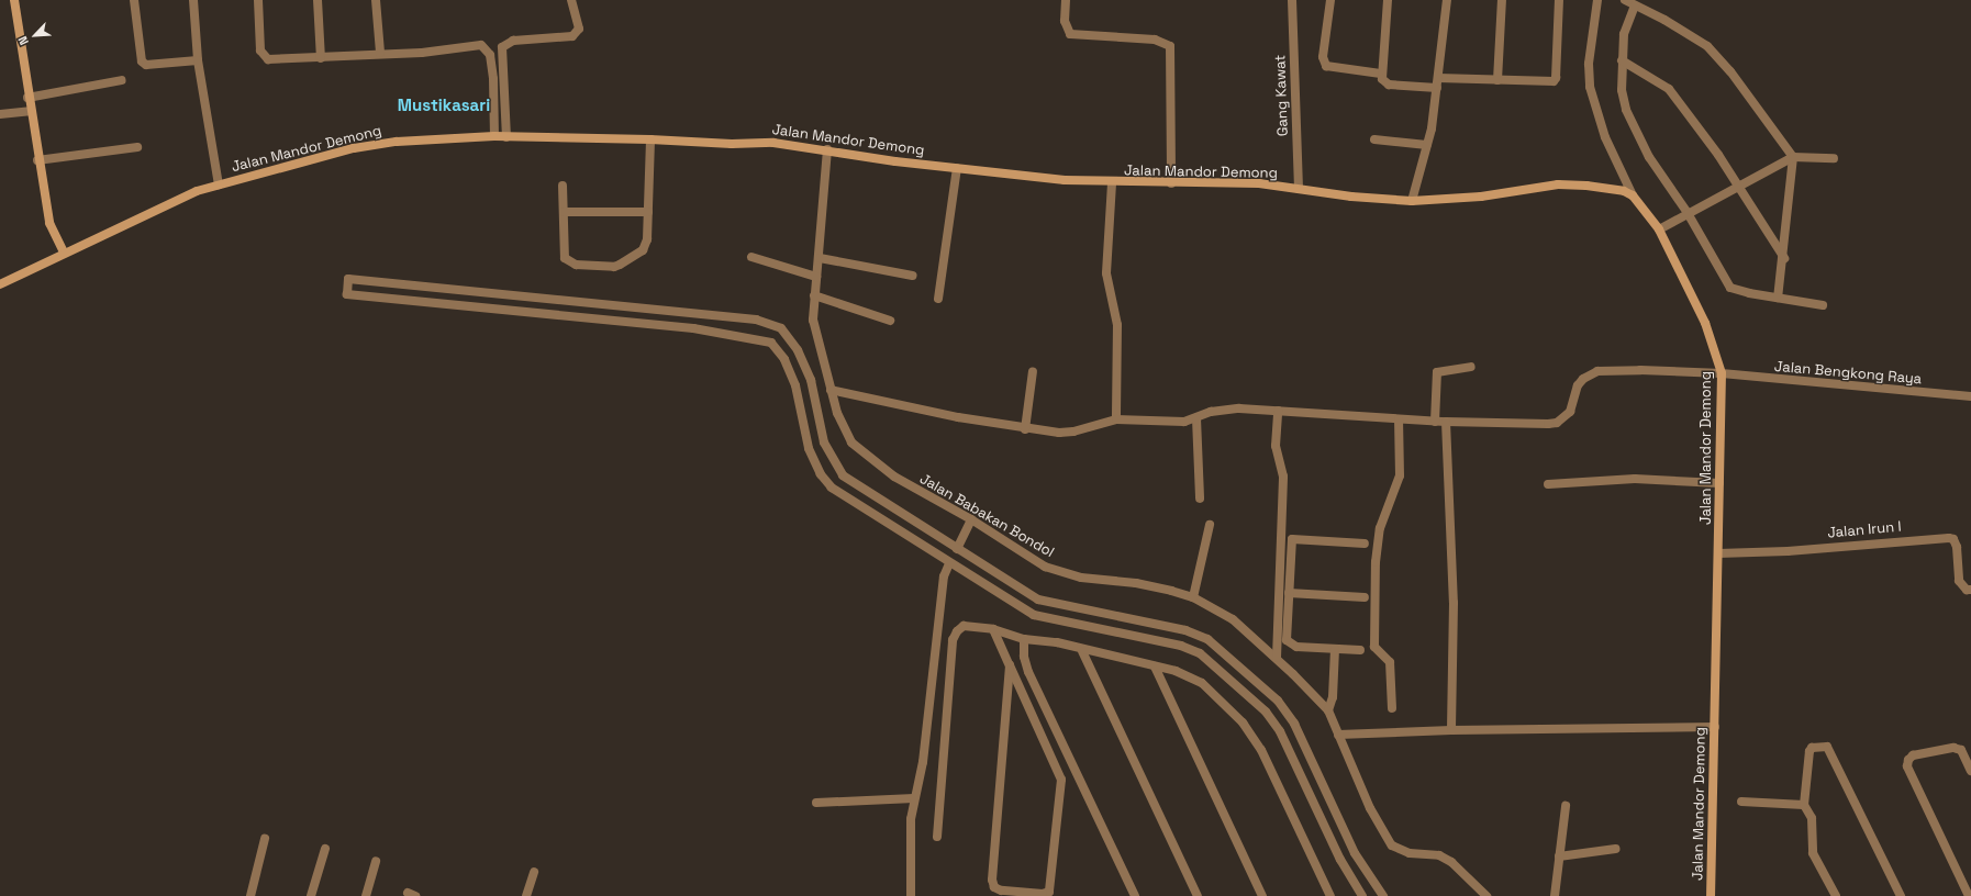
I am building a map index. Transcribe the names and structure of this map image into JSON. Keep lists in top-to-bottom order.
{
  "streets": {
    "main road": ["Jalan Mandor Demong"],
    "street": [
      "Gang Kawat",
      "Jalan Bengkong Raya",
      "Jalan Babakan Bondol",
      "Jalan Irun I"
    ]
  },
  "crossings": [
    ["Gang Kawat", "Jalan Mandor Demong"],
    ["Jalan Mandor Demong", "Jalan Bengkong Raya"],
    ["Jalan Mandor Demong", "Jalan Babakan Bondol"],
    ["Jalan Mandor Demong", "Jalan Irun I"],
    ["Jalan Bengkong Raya", "Jalan Babakan Bondol"]
  ],
  "districts": ["Mustikasari"],
  "north": "bottom left"
}
